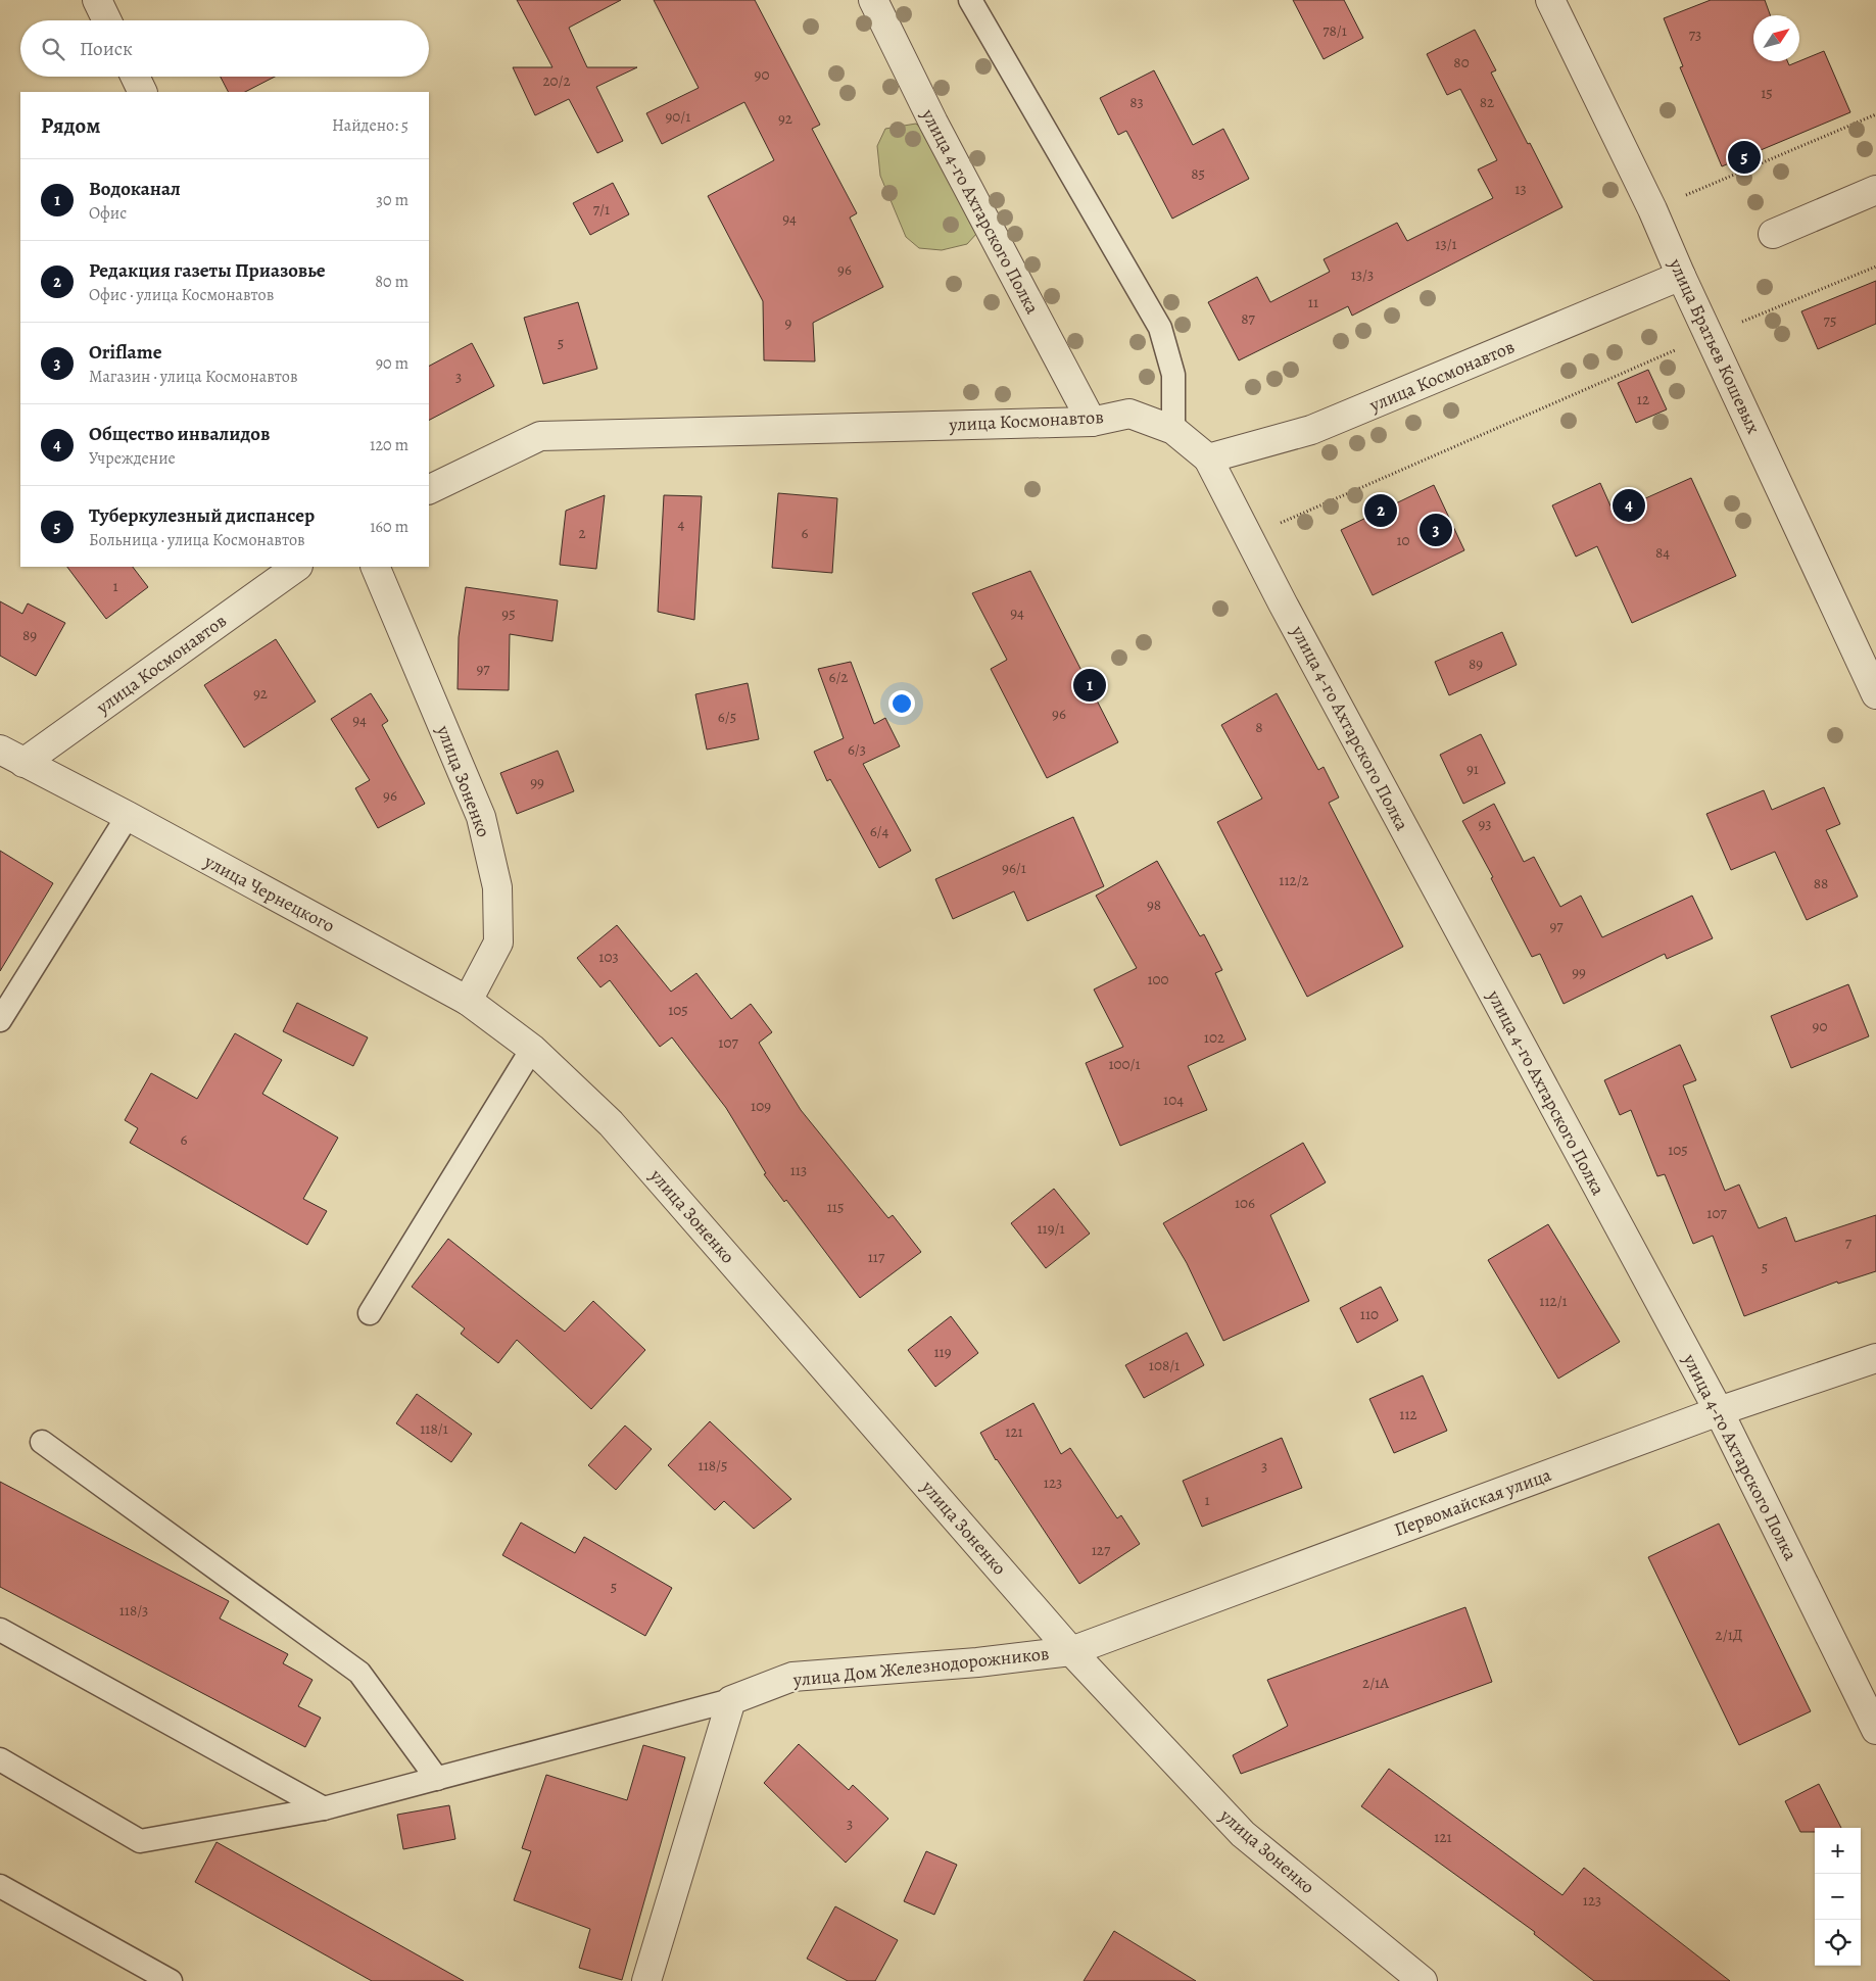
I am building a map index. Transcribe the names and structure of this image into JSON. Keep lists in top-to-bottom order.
{
  "streets": {
    "street": [
      "улица 4-го Ахтарского Полка",
      "улица Братьев Кошевых",
      "улица Космонавтов",
      "улица Зоненко",
      "улица Чернецкого",
      "Первомайская улица",
      "улица Дом Железнодорожников"
    ]
  },
  "crossings": [
    ["улица 4-го Ахтарского Полка", "улица Космонавтов"],
    ["улица 4-го Ахтарского Полка", "Первомайская улица"],
    ["улица Братьев Кошевых", "улица Космонавтов"],
    ["улица Космонавтов", "улица Чернецкого"],
    ["улица Зоненко", "улица Чернецкого"],
    ["улица Зоненко", "Первомайская улица"],
    ["улица Зоненко", "улица Дом Железнодорожников"],
    ["Первомайская улица", "улица Дом Железнодорожников"]
  ],
  "house_numbers": [
    "78/1",
    "73",
    "80",
    "90",
    "20/2",
    "15",
    "83",
    "82",
    "90/1",
    "92",
    "85",
    "13",
    "7/1",
    "94",
    "13/1",
    "96",
    "13/3",
    "11",
    "87",
    "75",
    "9",
    "5",
    "3",
    "12",
    "4",
    "2",
    "6",
    "10",
    "84",
    "1",
    "94",
    "95",
    "89",
    "89",
    "97",
    "6/2",
    "92",
    "96",
    "6/5",
    "94",
    "8",
    "6/3",
    "91",
    "99",
    "96",
    "93",
    "6/4",
    "96/1",
    "112/2",
    "88",
    "98",
    "97",
    "103",
    "99",
    "100",
    "105",
    "90",
    "102",
    "107",
    "100/1",
    "104",
    "109",
    "6",
    "105",
    "113",
    "106",
    "115",
    "107",
    "119/1",
    "7",
    "117",
    "5",
    "112/1",
    "110",
    "119",
    "108/1",
    "112",
    "118/1",
    "121",
    "118/5",
    "3",
    "123",
    "1",
    "127",
    "5",
    "118/3",
    "2/1Д",
    "2/1А",
    "3",
    "121",
    "123"
  ],
  "north": "top right",
  "page": {
    "search": "Поиск",
    "heading": ["Рядом", "Найдено: 5"],
    "pins": [
      "5",
      "4",
      "2",
      "3",
      "1"
    ],
    "list": [
      {
        "mark": "1",
        "name": "Водоканал",
        "note": "Офис",
        "value": "30 m"
      },
      {
        "mark": "2",
        "name": "Редакция газеты Приазовье",
        "note": "Офис · улица Космонавтов",
        "value": "80 m"
      },
      {
        "mark": "3",
        "name": "Oriflame",
        "note": "Магазин · улица Космонавтов",
        "value": "90 m"
      },
      {
        "mark": "4",
        "name": "Общество инвалидов",
        "note": "Учреждение",
        "value": "120 m"
      },
      {
        "mark": "5",
        "name": "Туберкулезный диспансер",
        "note": "Больница · улица Космонавтов",
        "value": "160 m"
      }
    ],
    "map_buttons": ["+", "−"]
  }
}
